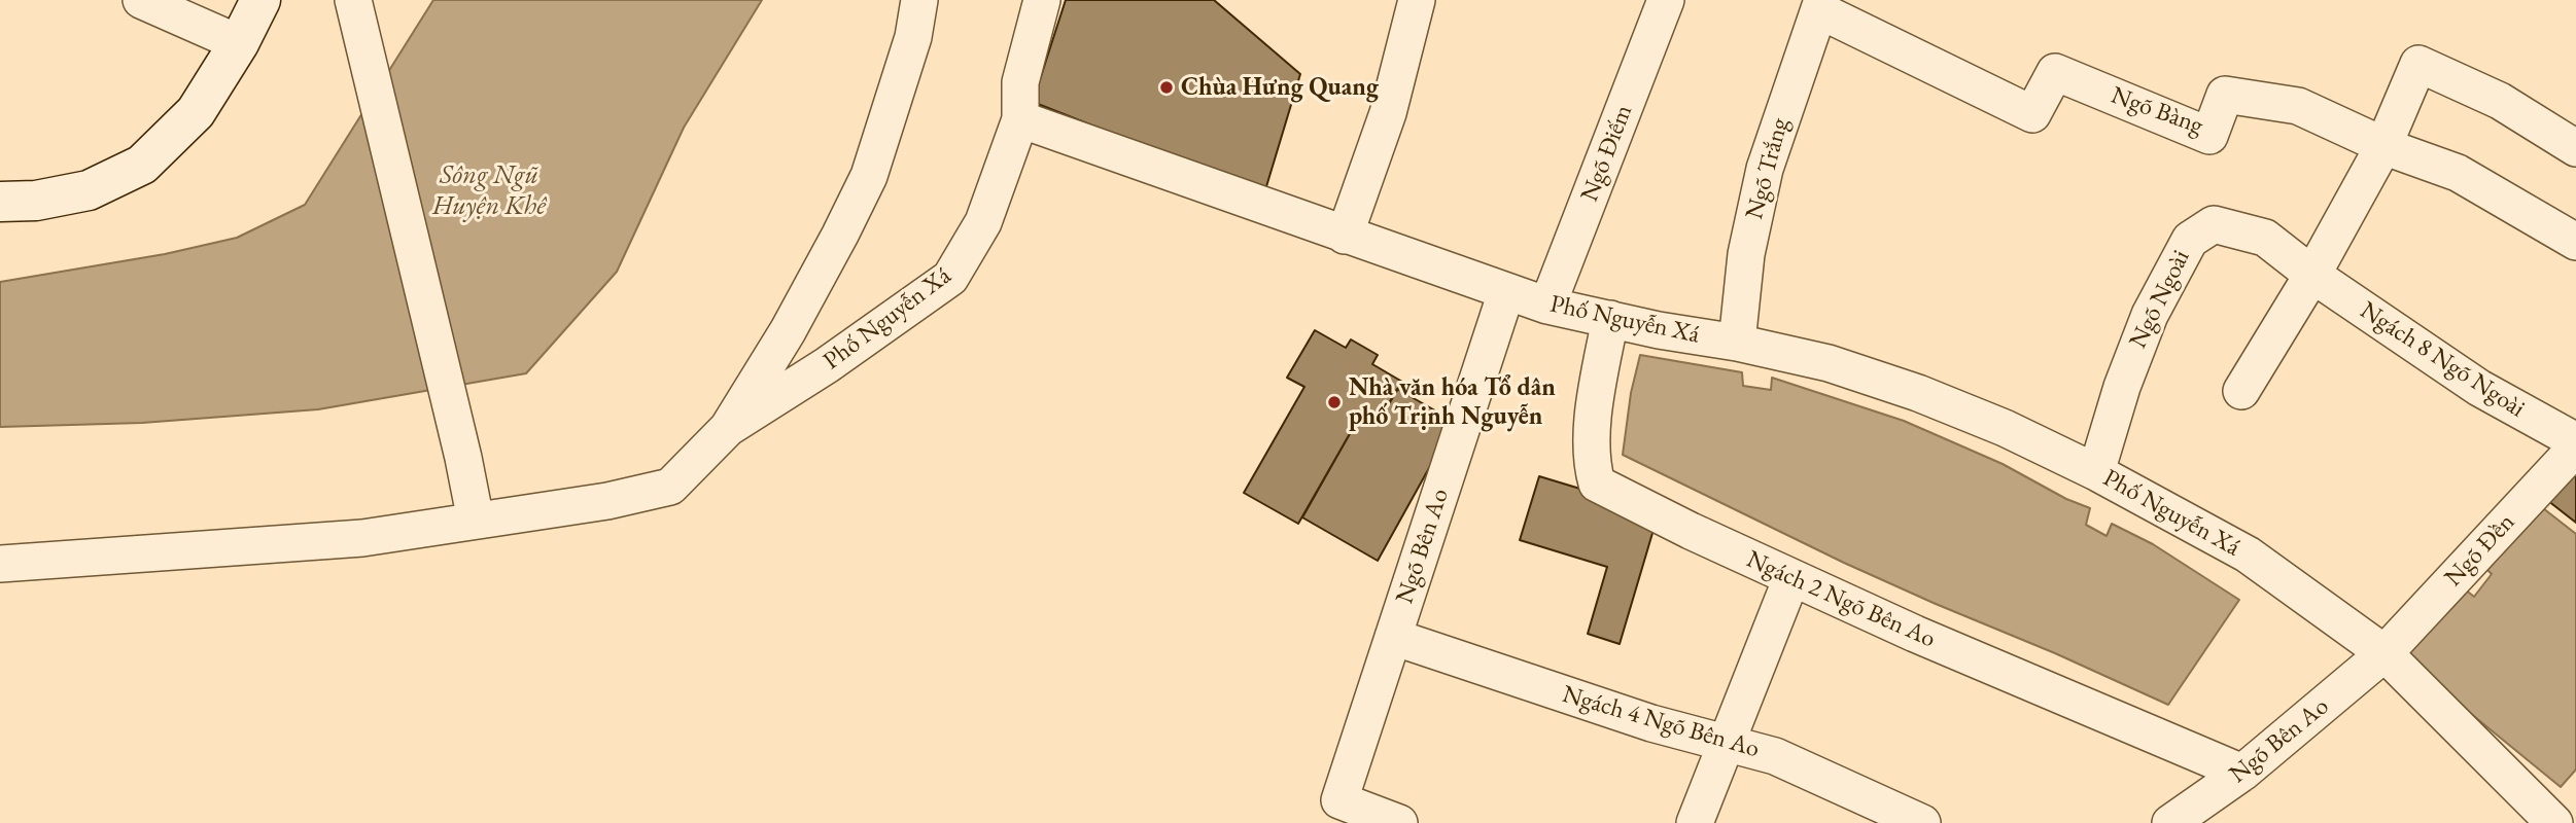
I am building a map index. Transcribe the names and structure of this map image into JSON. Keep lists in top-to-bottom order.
{
  "streets": {
    "street": [
      "Ngõ Bàng",
      "Ngõ Điếm",
      "Ngõ Trắng",
      "Ngõ Ngoài",
      "Phố Nguyễn Xá",
      "Ngách 8 Ngõ Ngoài",
      "Ngõ Bên Ao",
      "Ngõ Đền",
      "Ngách 2 Ngõ Bên Ao",
      "Ngách 4 Ngõ Bên Ao"
    ]
  },
  "crossings": [
    ["Ngõ Bàng", "Ngõ Trắng"],
    ["Ngõ Điếm", "Phố Nguyễn Xá"],
    ["Ngõ Trắng", "Phố Nguyễn Xá"],
    ["Ngõ Ngoài", "Phố Nguyễn Xá"],
    ["Ngõ Ngoài", "Ngách 8 Ngõ Ngoài"],
    ["Phố Nguyễn Xá", "Ngõ Bên Ao"],
    ["Phố Nguyễn Xá", "Ngõ Đền"],
    ["Phố Nguyễn Xá", "Ngách 2 Ngõ Bên Ao"],
    ["Ngõ Bên Ao", "Ngõ Đền"],
    ["Ngõ Bên Ao", "Ngách 2 Ngõ Bên Ao"],
    ["Ngõ Bên Ao", "Ngách 4 Ngõ Bên Ao"]
  ],
  "water": ["Sông Ngũ Huyện Khê"],
  "places": ["Chùa Hưng Quang", "Nhà văn hóa Tổ dân phố Trịnh Nguyễn"]
}
